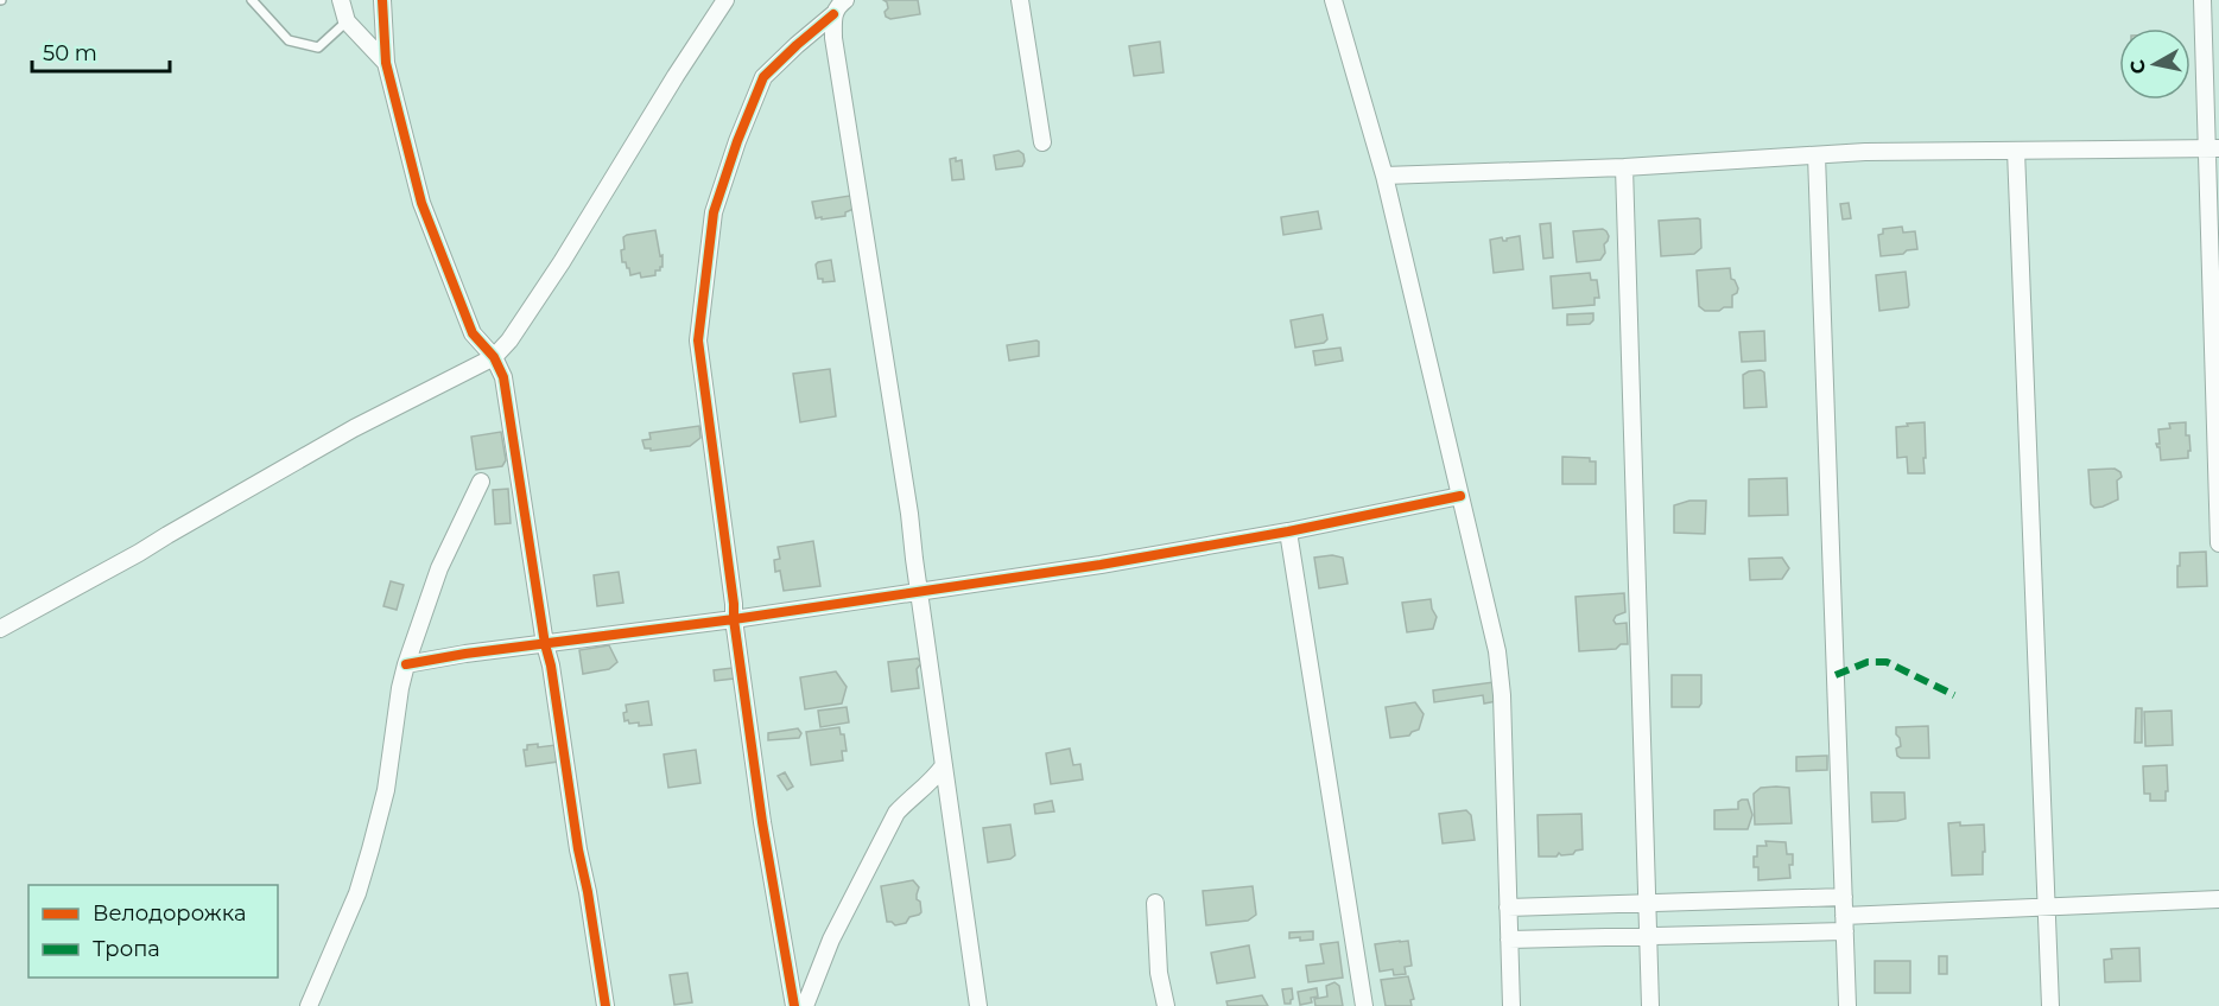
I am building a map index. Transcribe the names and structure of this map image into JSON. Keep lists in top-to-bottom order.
{
  "legend": ["Велодорожка", "Тропа"],
  "scale_bar": "50 m",
  "north": "left"
}
